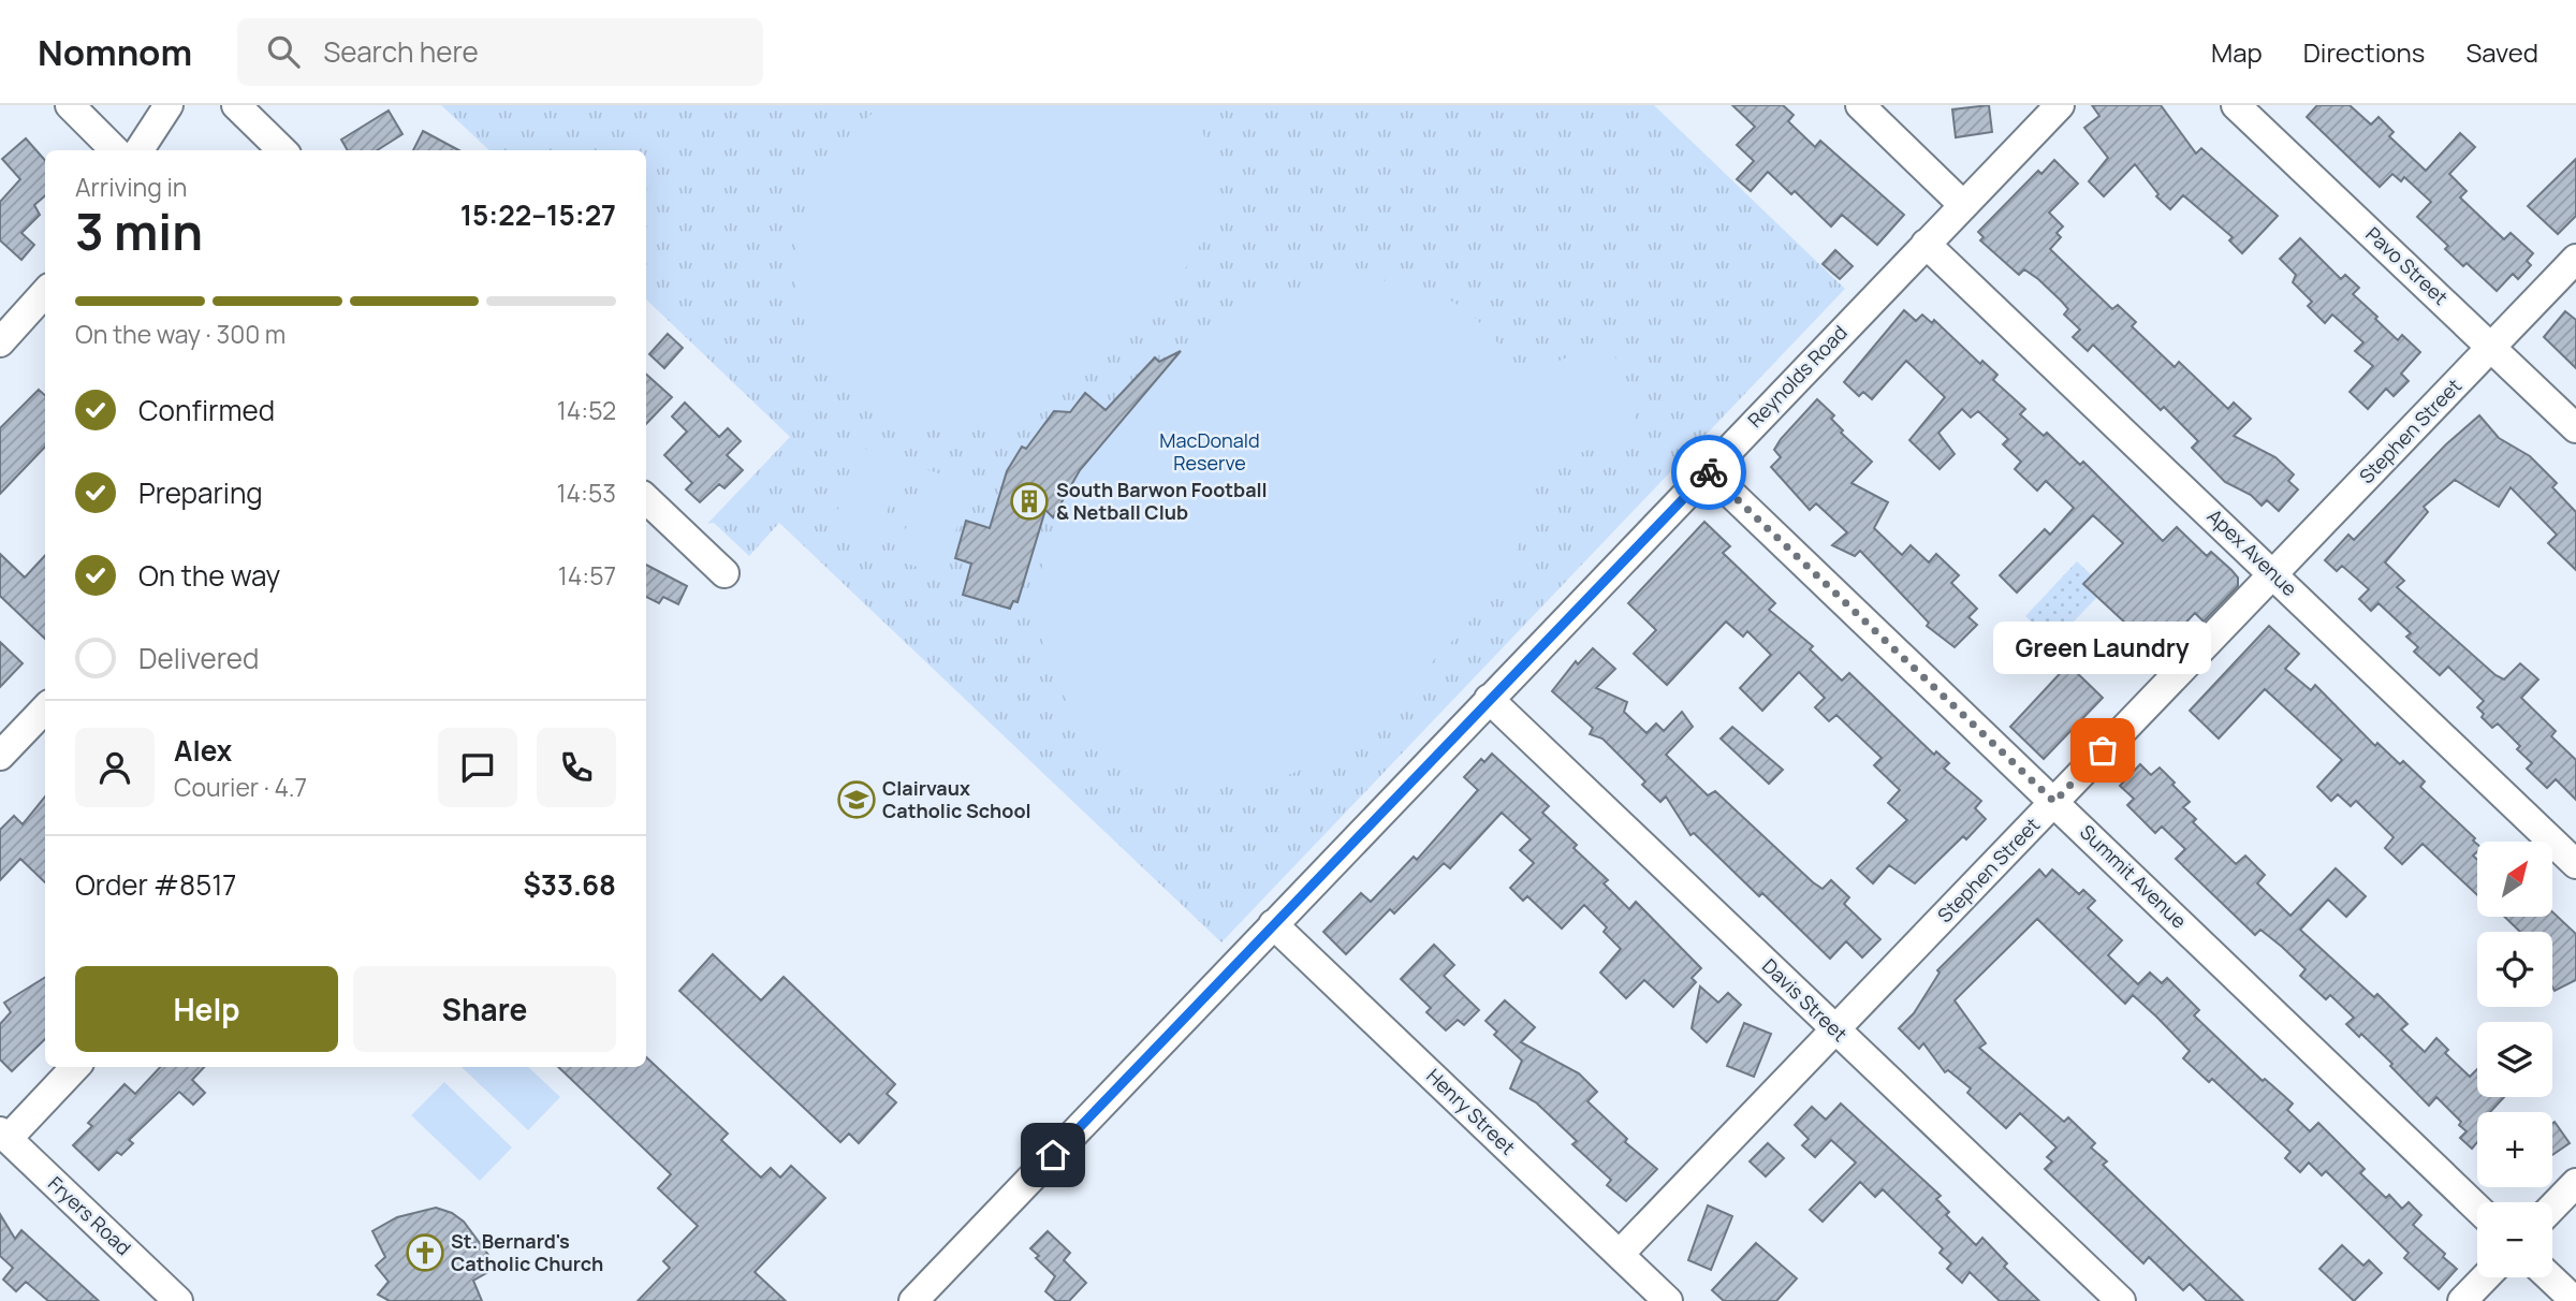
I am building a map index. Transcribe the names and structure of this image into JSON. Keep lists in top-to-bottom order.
{
  "streets": {
    "street": [
      "Pavo Street",
      "Reynolds Road",
      "Stephen Street",
      "Apex Avenue",
      "Summit Avenue",
      "Davis Street",
      "Henry Street",
      "Fryers Road"
    ]
  },
  "crossings": [
    ["Pavo Street", "Stephen Street"],
    ["Reynolds Road", "Apex Avenue"],
    ["Reynolds Road", "Summit Avenue"],
    ["Reynolds Road", "Davis Street"],
    ["Reynolds Road", "Henry Street"],
    ["Stephen Street", "Apex Avenue"],
    ["Stephen Street", "Summit Avenue"],
    ["Stephen Street", "Davis Street"],
    ["Stephen Street", "Henry Street"]
  ],
  "parks": ["MacDonald Reserve"],
  "places": {
    "building": ["South Barwon Football & Netball Club"],
    "other": ["Green Laundry"],
    "school or university": ["Clairvaux Catholic School"],
    "church": ["St. Bernard's Catholic Church"]
  },
  "north": "top right",
  "page": {
    "header": "Nomnom",
    "search": "Search here",
    "nav": ["Map", "Directions", "Saved"],
    "heading": ["3 min", "Arriving in", "15:22–15:27"],
    "panel": [
      "Alex",
      "Courier · 4.7",
      "Order #8517",
      "$33.68"
    ],
    "bar": "On the way · 300 m",
    "list": [
      ["Confirmed", "14:52"],
      ["Preparing", "14:53"],
      ["On the way", "14:57"],
      "Delivered"
    ],
    "bubble": "Green Laundry",
    "map_buttons": ["+", "−"],
    "buttons": ["Help", "Share"]
  }
}
